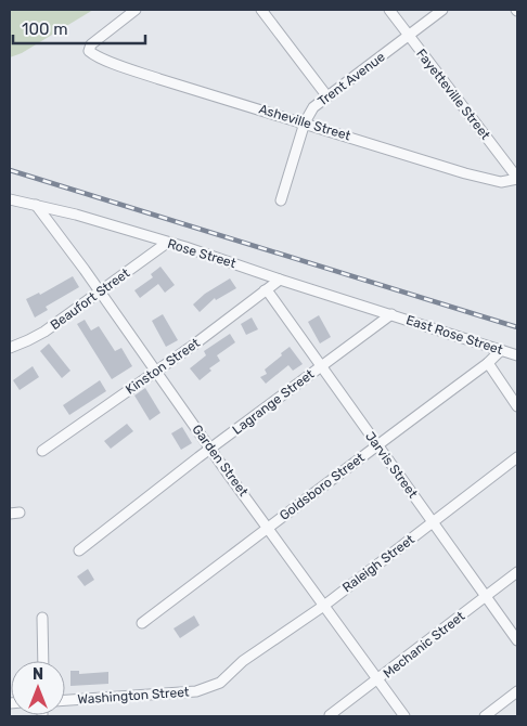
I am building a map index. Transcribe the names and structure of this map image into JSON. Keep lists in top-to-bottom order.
{
  "streets": {
    "street": [
      "Trent Avenue",
      "Fayetteville Street",
      "Asheville Street",
      "Rose Street",
      "Beaufort Street",
      "East Rose Street",
      "Kinston Street",
      "Lagrange Street",
      "Garden Street",
      "Jarvis Street",
      "Goldsboro Street",
      "Raleigh Street",
      "Mechanic Street",
      "Washington Street"
    ]
  },
  "crossings": [
    ["Trent Avenue", "Fayetteville Street"],
    ["Trent Avenue", "Asheville Street"],
    ["Fayetteville Street", "Asheville Street"],
    ["Rose Street", "Beaufort Street"],
    ["Rose Street", "East Rose Street"],
    ["Rose Street", "Kinston Street"],
    ["Rose Street", "Lagrange Street"],
    ["Rose Street", "Garden Street"],
    ["Beaufort Street", "Garden Street"],
    ["East Rose Street", "Lagrange Street"],
    ["East Rose Street", "Goldsboro Street"],
    ["Kinston Street", "Garden Street"],
    ["Kinston Street", "Jarvis Street"],
    ["Lagrange Street", "Garden Street"],
    ["Lagrange Street", "Jarvis Street"],
    ["Garden Street", "Goldsboro Street"],
    ["Garden Street", "Raleigh Street"],
    ["Garden Street", "Mechanic Street"],
    ["Jarvis Street", "Goldsboro Street"],
    ["Jarvis Street", "Raleigh Street"],
    ["Jarvis Street", "Mechanic Street"],
    ["Raleigh Street", "Washington Street"]
  ],
  "scale_bar": "100 m",
  "north": "top"
}
